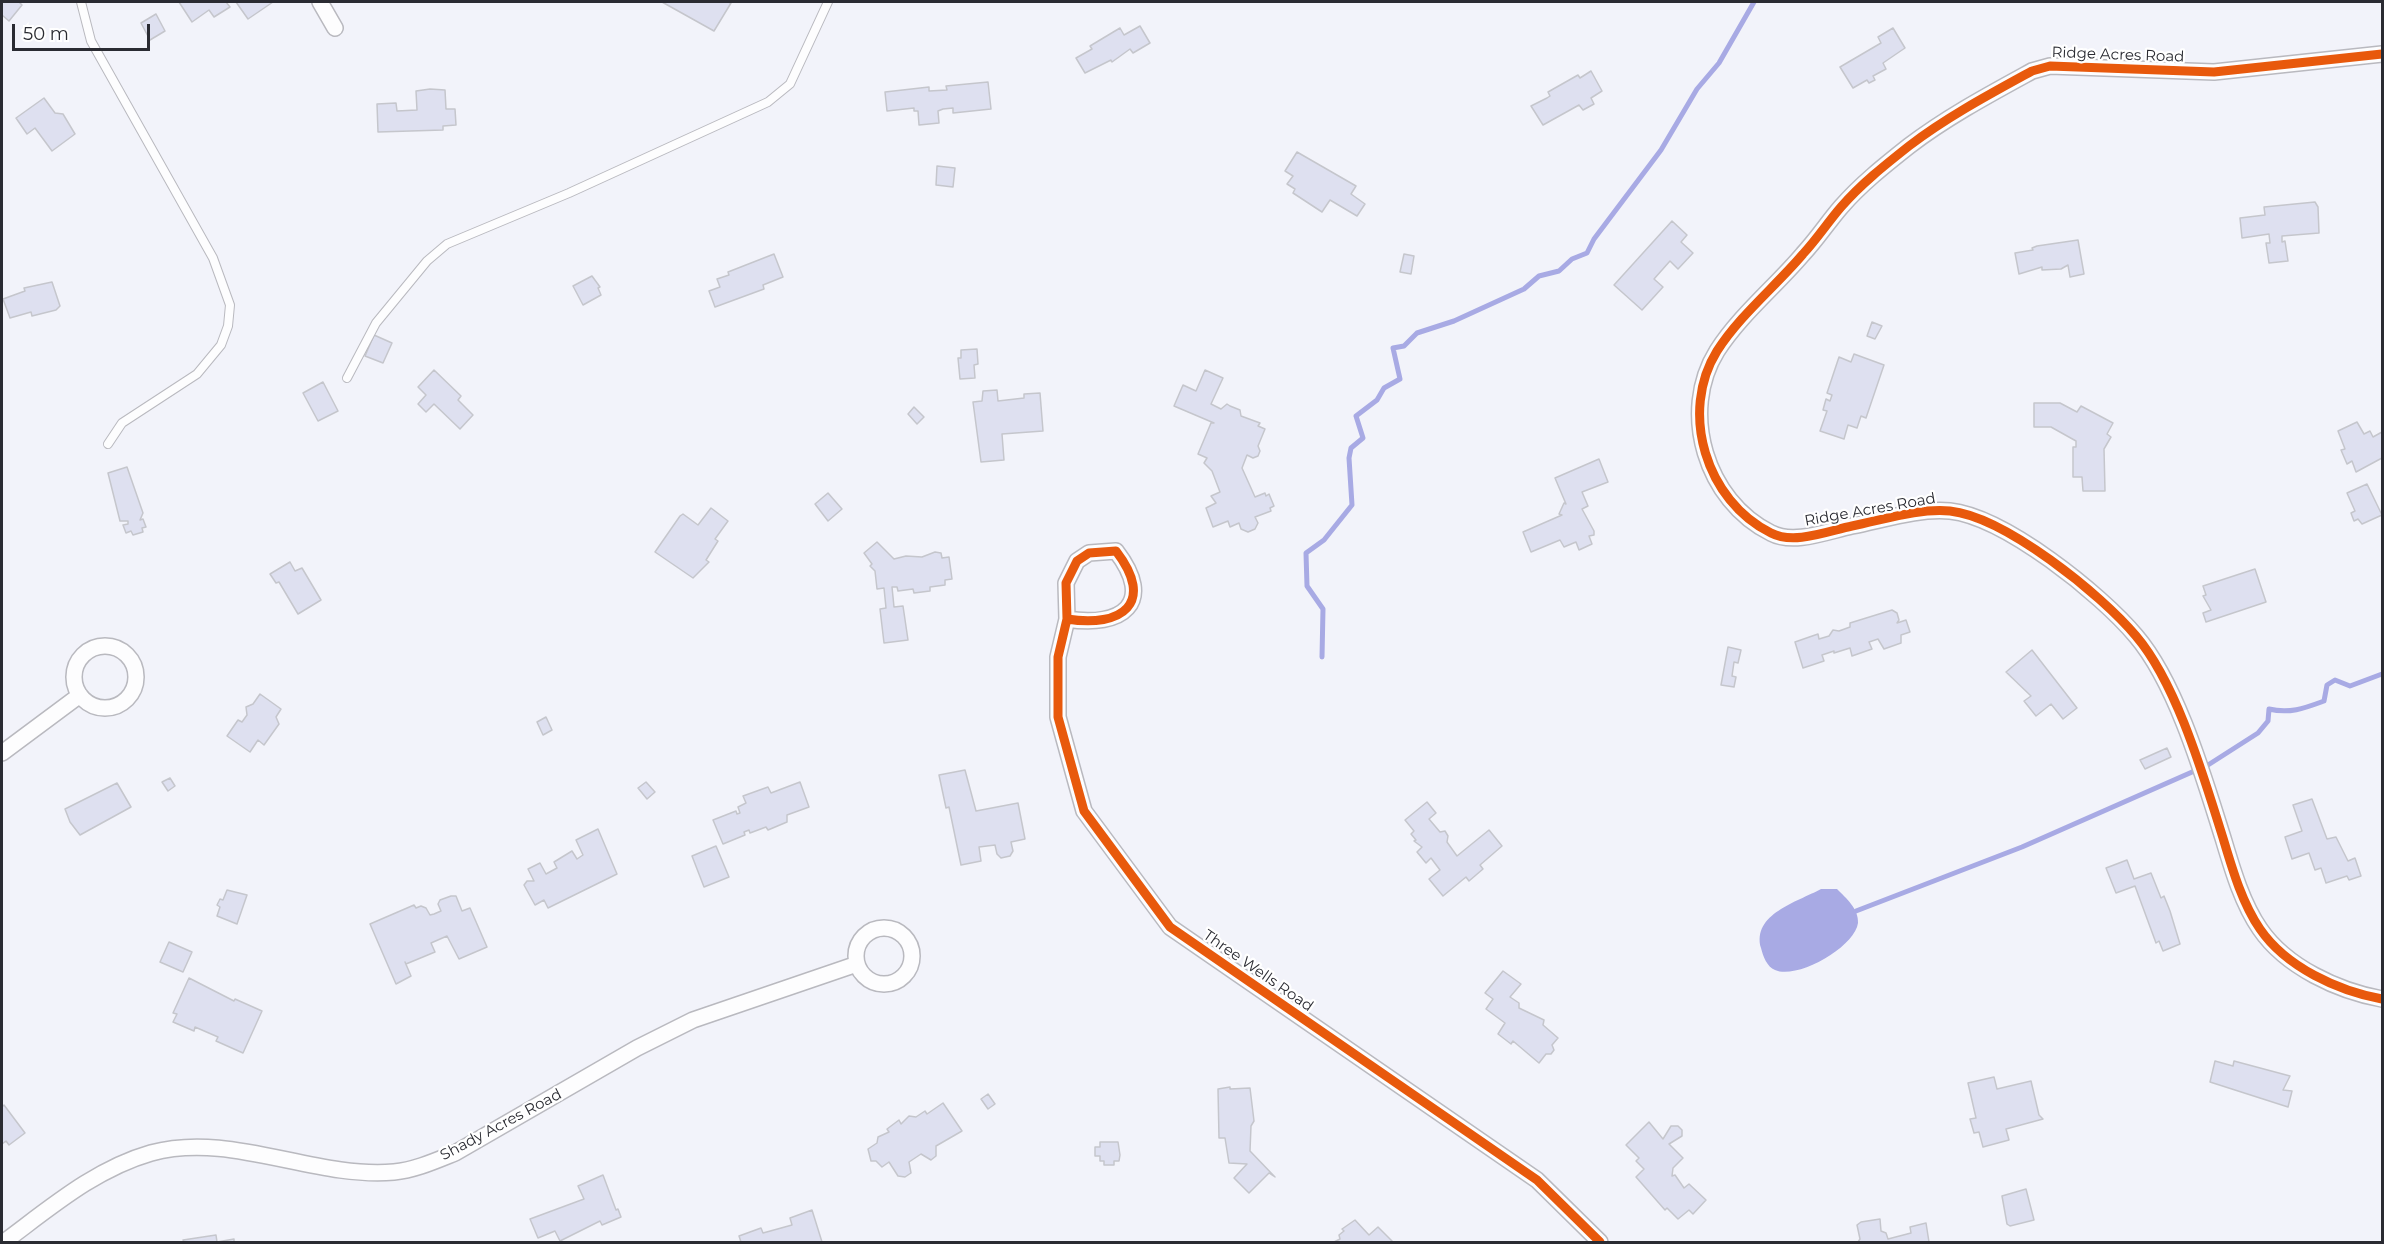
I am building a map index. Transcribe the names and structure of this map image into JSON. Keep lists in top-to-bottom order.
{
  "streets": {
    "street": ["Ridge Acres Road", "Three Wells Road", "Shady Acres Road"]
  },
  "scale_bar": "50 m"
}
